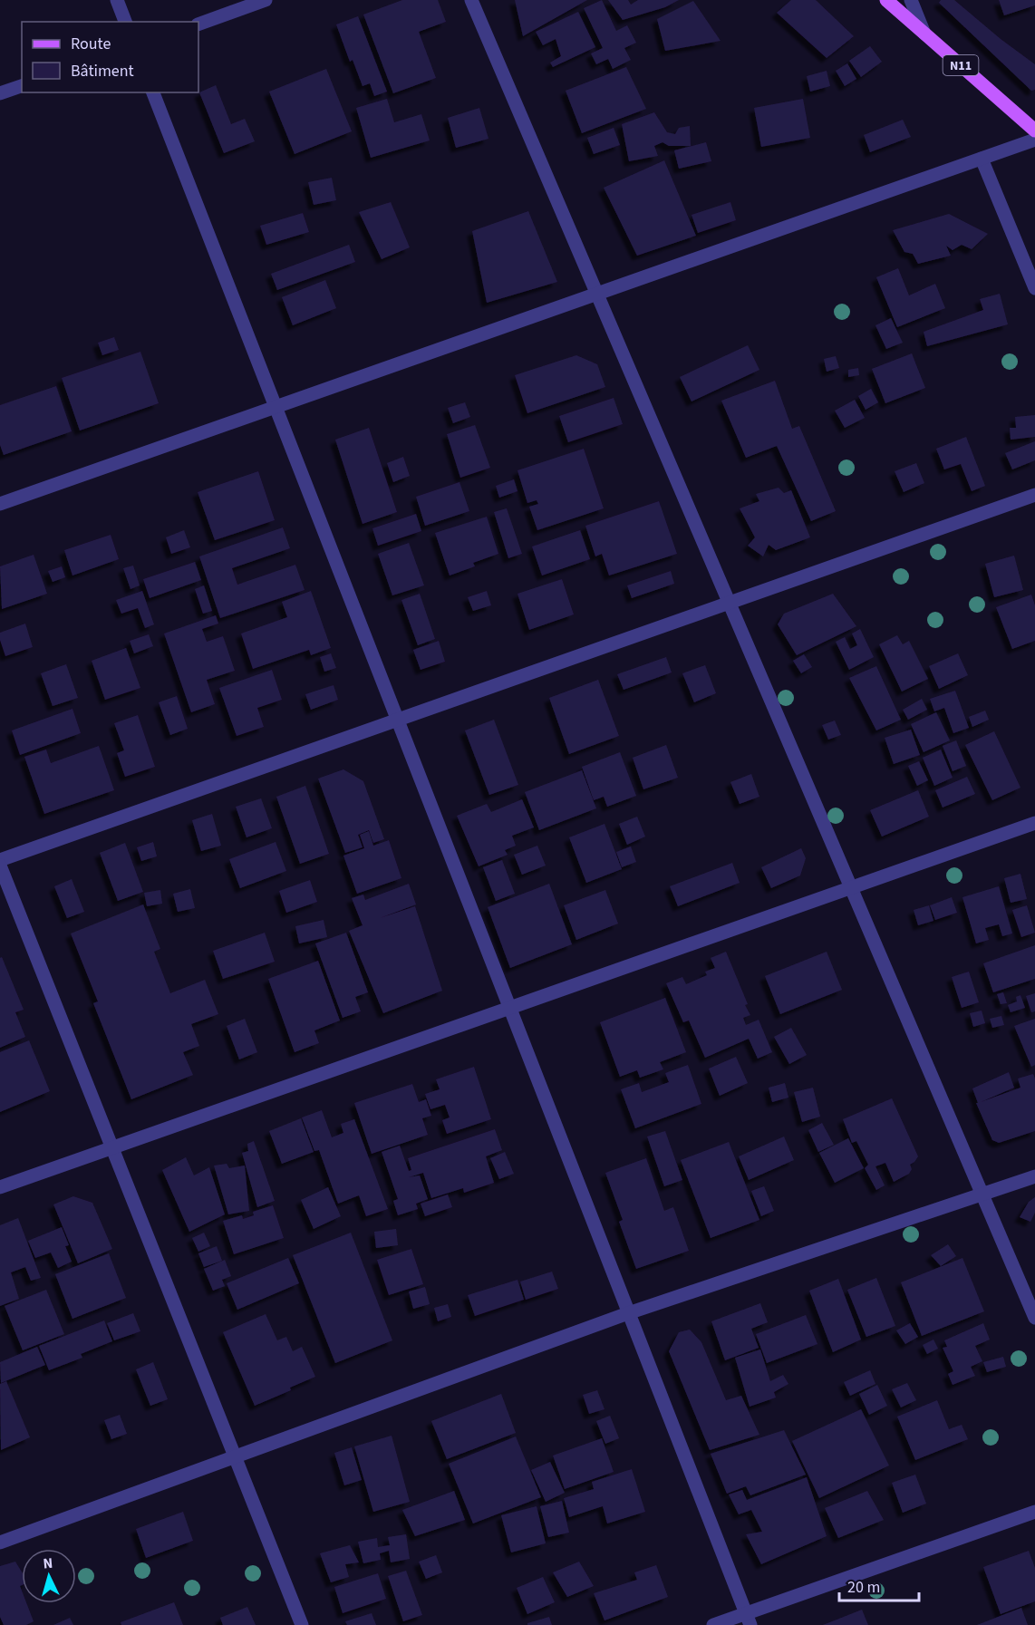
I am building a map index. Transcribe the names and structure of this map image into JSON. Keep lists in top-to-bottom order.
{
  "streets": {
    "main road": ["N11"]
  },
  "legend": ["Route", "Bâtiment"],
  "scale_bar": "20 m",
  "north": "top"
}
